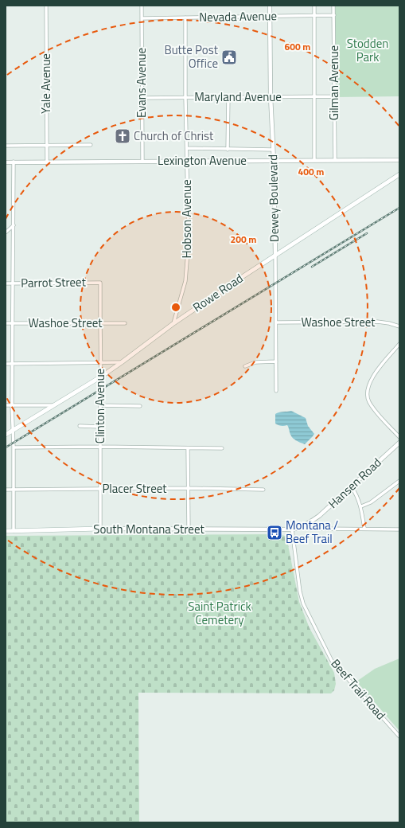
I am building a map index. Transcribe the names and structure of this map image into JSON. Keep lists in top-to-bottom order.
{
  "streets": {
    "main road": ["Rowe Road", "South Montana Street"],
    "street": [
      "Nevada Avenue",
      "Evans Avenue",
      "Gilman Avenue",
      "Yale Avenue",
      "Maryland Avenue",
      "Lexington Avenue",
      "Dewey Boulevard",
      "Hobson Avenue",
      "Parrot Street",
      "Washoe Street",
      "Clinton Avenue",
      "Hansen Road",
      "Placer Street",
      "Beef Trail Road"
    ]
  },
  "crossings": [
    ["Nevada Avenue", "Evans Avenue"],
    ["Nevada Avenue", "Gilman Avenue"],
    ["Nevada Avenue", "Dewey Boulevard"],
    ["Nevada Avenue", "Hobson Avenue"],
    ["Evans Avenue", "Maryland Avenue"],
    ["Evans Avenue", "Lexington Avenue"],
    ["Gilman Avenue", "Maryland Avenue"],
    ["Gilman Avenue", "Lexington Avenue"],
    ["Yale Avenue", "Lexington Avenue"],
    ["Maryland Avenue", "Dewey Boulevard"],
    ["Maryland Avenue", "Hobson Avenue"],
    ["Lexington Avenue", "Dewey Boulevard"],
    ["Lexington Avenue", "Hobson Avenue"],
    ["Dewey Boulevard", "Rowe Road"],
    ["Dewey Boulevard", "Washoe Street"],
    ["Hobson Avenue", "Rowe Road"],
    ["Parrot Street", "Clinton Avenue"],
    ["Rowe Road", "Clinton Avenue"],
    ["Washoe Street", "Clinton Avenue"],
    ["Clinton Avenue", "Placer Street"],
    ["Clinton Avenue", "South Montana Street"],
    ["Hansen Road", "South Montana Street"],
    ["Hansen Road", "Beef Trail Road"],
    ["South Montana Street", "Beef Trail Road"]
  ],
  "parks": ["Stodden Park", "Saint Patrick Cemetery"],
  "places": {
    "public building": ["Butte Post Office"],
    "church": ["Church of Christ"],
    "bus stop": ["Montana / Beef Trail"]
  },
  "rings": ["600 m", "400 m", "200 m"]
}
